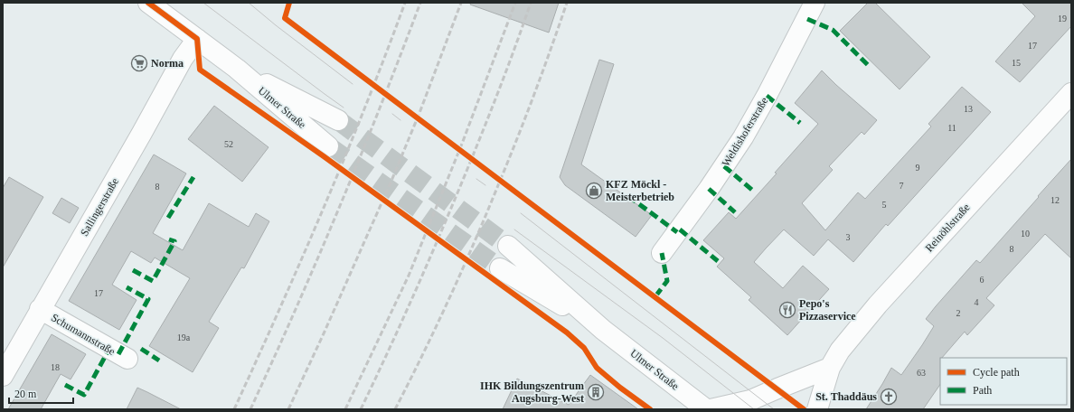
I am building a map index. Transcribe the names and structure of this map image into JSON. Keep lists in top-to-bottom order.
{
  "streets": {
    "street": [
      "Ulmer Straße",
      "Weldishoferstraße",
      "Sallingerstraße",
      "Reinöhlstraße",
      "Schumannstraße"
    ]
  },
  "crossings": [
    ["Ulmer Straße", "Sallingerstraße"],
    ["Sallingerstraße", "Schumannstraße"]
  ],
  "places": {
    "supermarket": ["Norma"],
    "shop": ["KFZ Möckl - Meisterbetrieb"],
    "restaurant": ["Pepo's Pizzaservice"],
    "building": ["IHK Bildungszentrum Augsburg-West"],
    "church": ["St. Thaddäus"]
  },
  "house_numbers": [
    "19",
    "17",
    "15",
    "13",
    "11",
    "52",
    "9",
    "7",
    "8",
    "12",
    "5",
    "10",
    "3",
    "8",
    "6",
    "17",
    "4",
    "2",
    "19a",
    "18",
    "63"
  ],
  "legend": ["Cycle path", "Path"],
  "scale_bar": "20 m"
}
